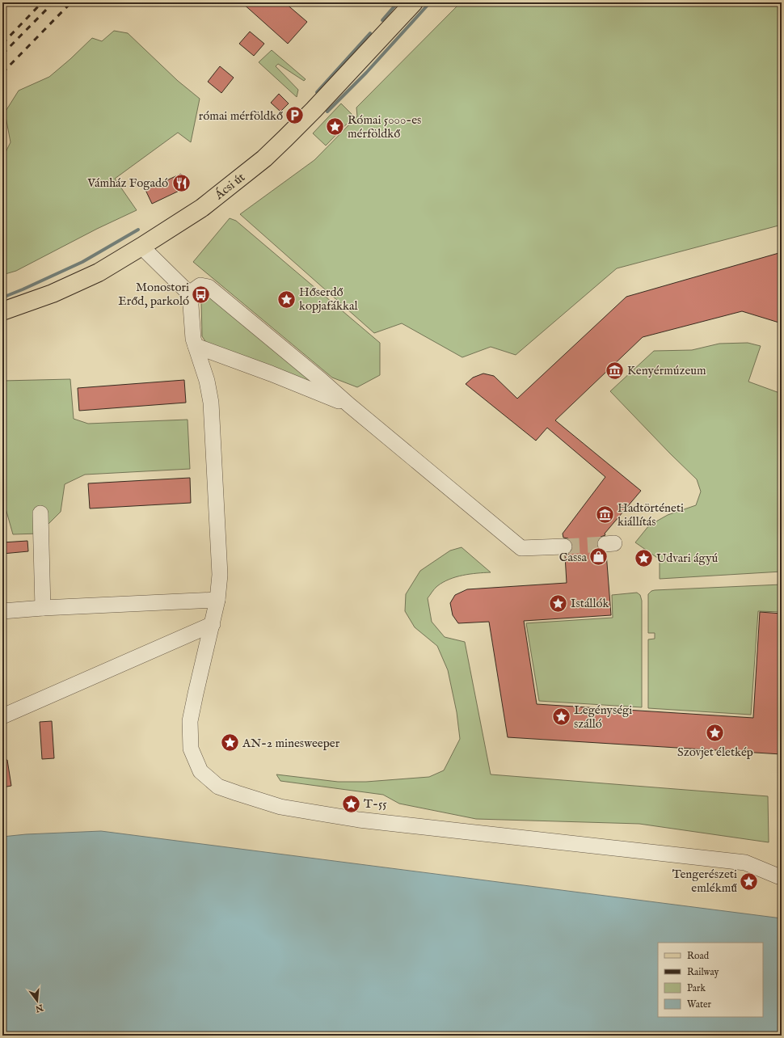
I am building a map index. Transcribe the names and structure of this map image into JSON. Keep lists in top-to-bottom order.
{
  "streets": {
    "main road": ["Ácsi út"]
  },
  "places": {
    "parking": ["római mérföldkő"],
    "place": [
      "Római 5000-es mérföldkő",
      "Hőserdő kopjafákkal",
      "Udvari ágyú",
      "Istállók",
      "Legénységi szálló",
      "Szovjet életkép",
      "AN-2 minesweeper",
      "T-55",
      "Tengerészeti emlékmű"
    ],
    "restaurant": ["Vámház Fogadó"],
    "bus stop": ["Monostori Erőd, parkoló"],
    "museum": ["Kenyérmúzeum", "Hadtörténeti kiállítás"],
    "shop": ["Cassa"]
  },
  "legend": [
    "Road",
    "Railway",
    "Park",
    "Water"
  ],
  "north": "bottom"
}
